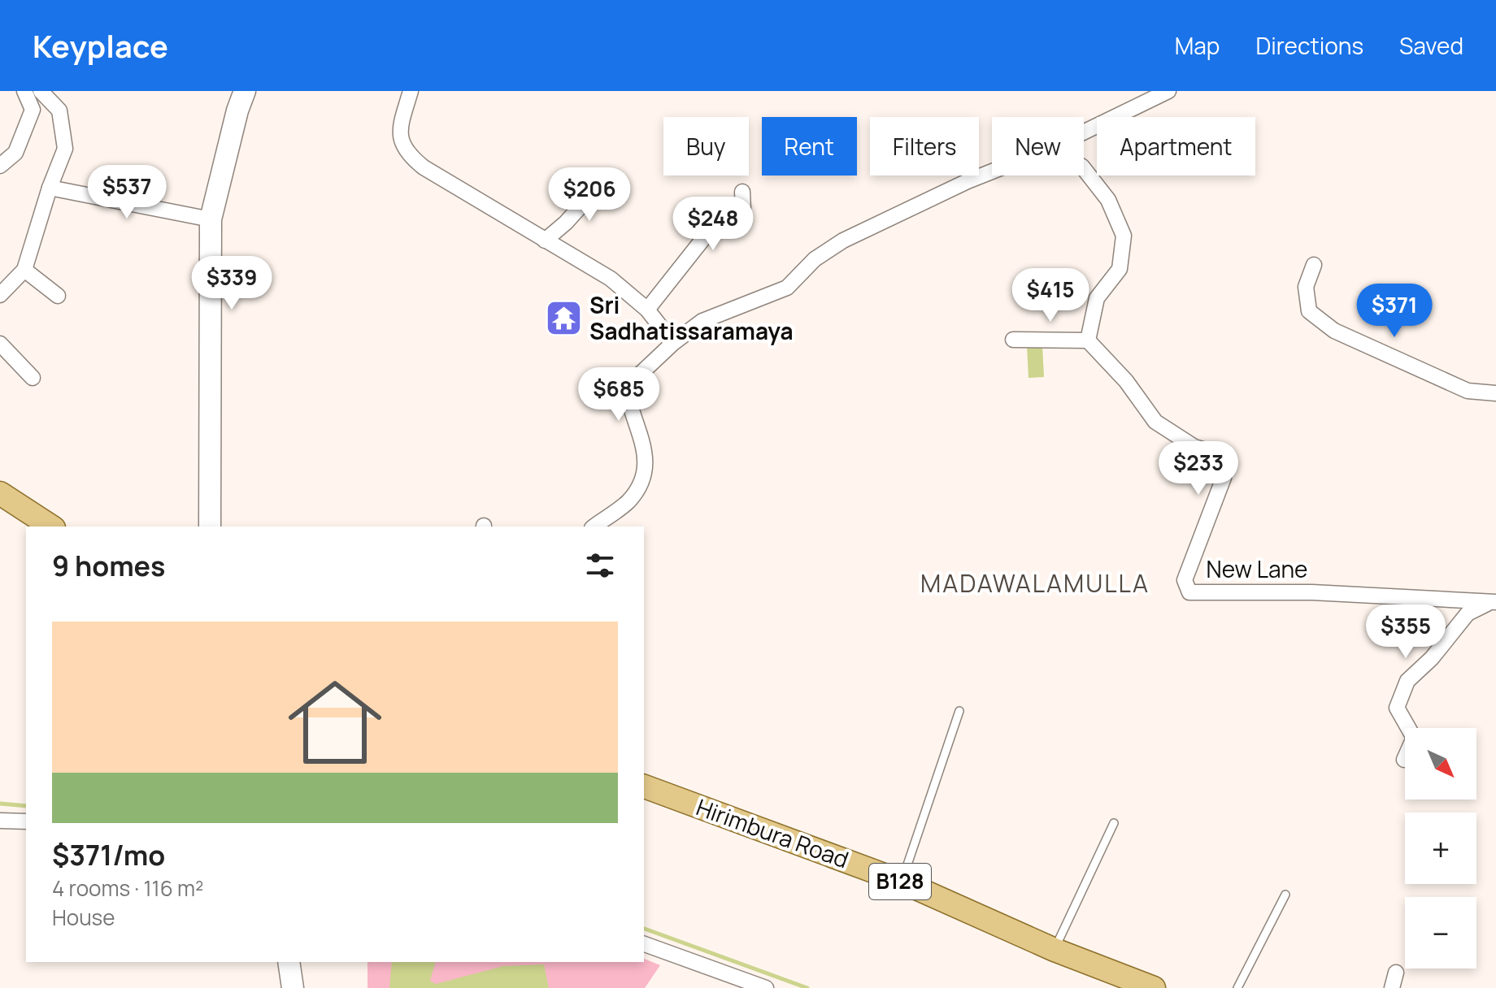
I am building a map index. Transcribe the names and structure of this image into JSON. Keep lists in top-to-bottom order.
{
  "streets": {
    "main road": ["Hirimbura Road", "B128"],
    "street": ["New Lane"]
  },
  "districts": ["MADAWALAMULLA"],
  "places": {
    "temple": ["Sri Sadhatissaramaya"]
  },
  "north": "bottom right",
  "page": {
    "header": "Keyplace",
    "nav": ["Map", "Directions", "Saved"],
    "chip": [
      "Buy",
      "Rent",
      "Filters",
      "New",
      "Apartment"
    ],
    "price": [
      "$537",
      "$206",
      "$248",
      "$339",
      "$415",
      "$371",
      "$685",
      "$233",
      "$355"
    ],
    "heading": "9 homes",
    "list": [
      {
        "name": "$371/mo",
        "note": "4 rooms · 116 m² · House"
      }
    ],
    "map_buttons": ["+", "−"]
  }
}
